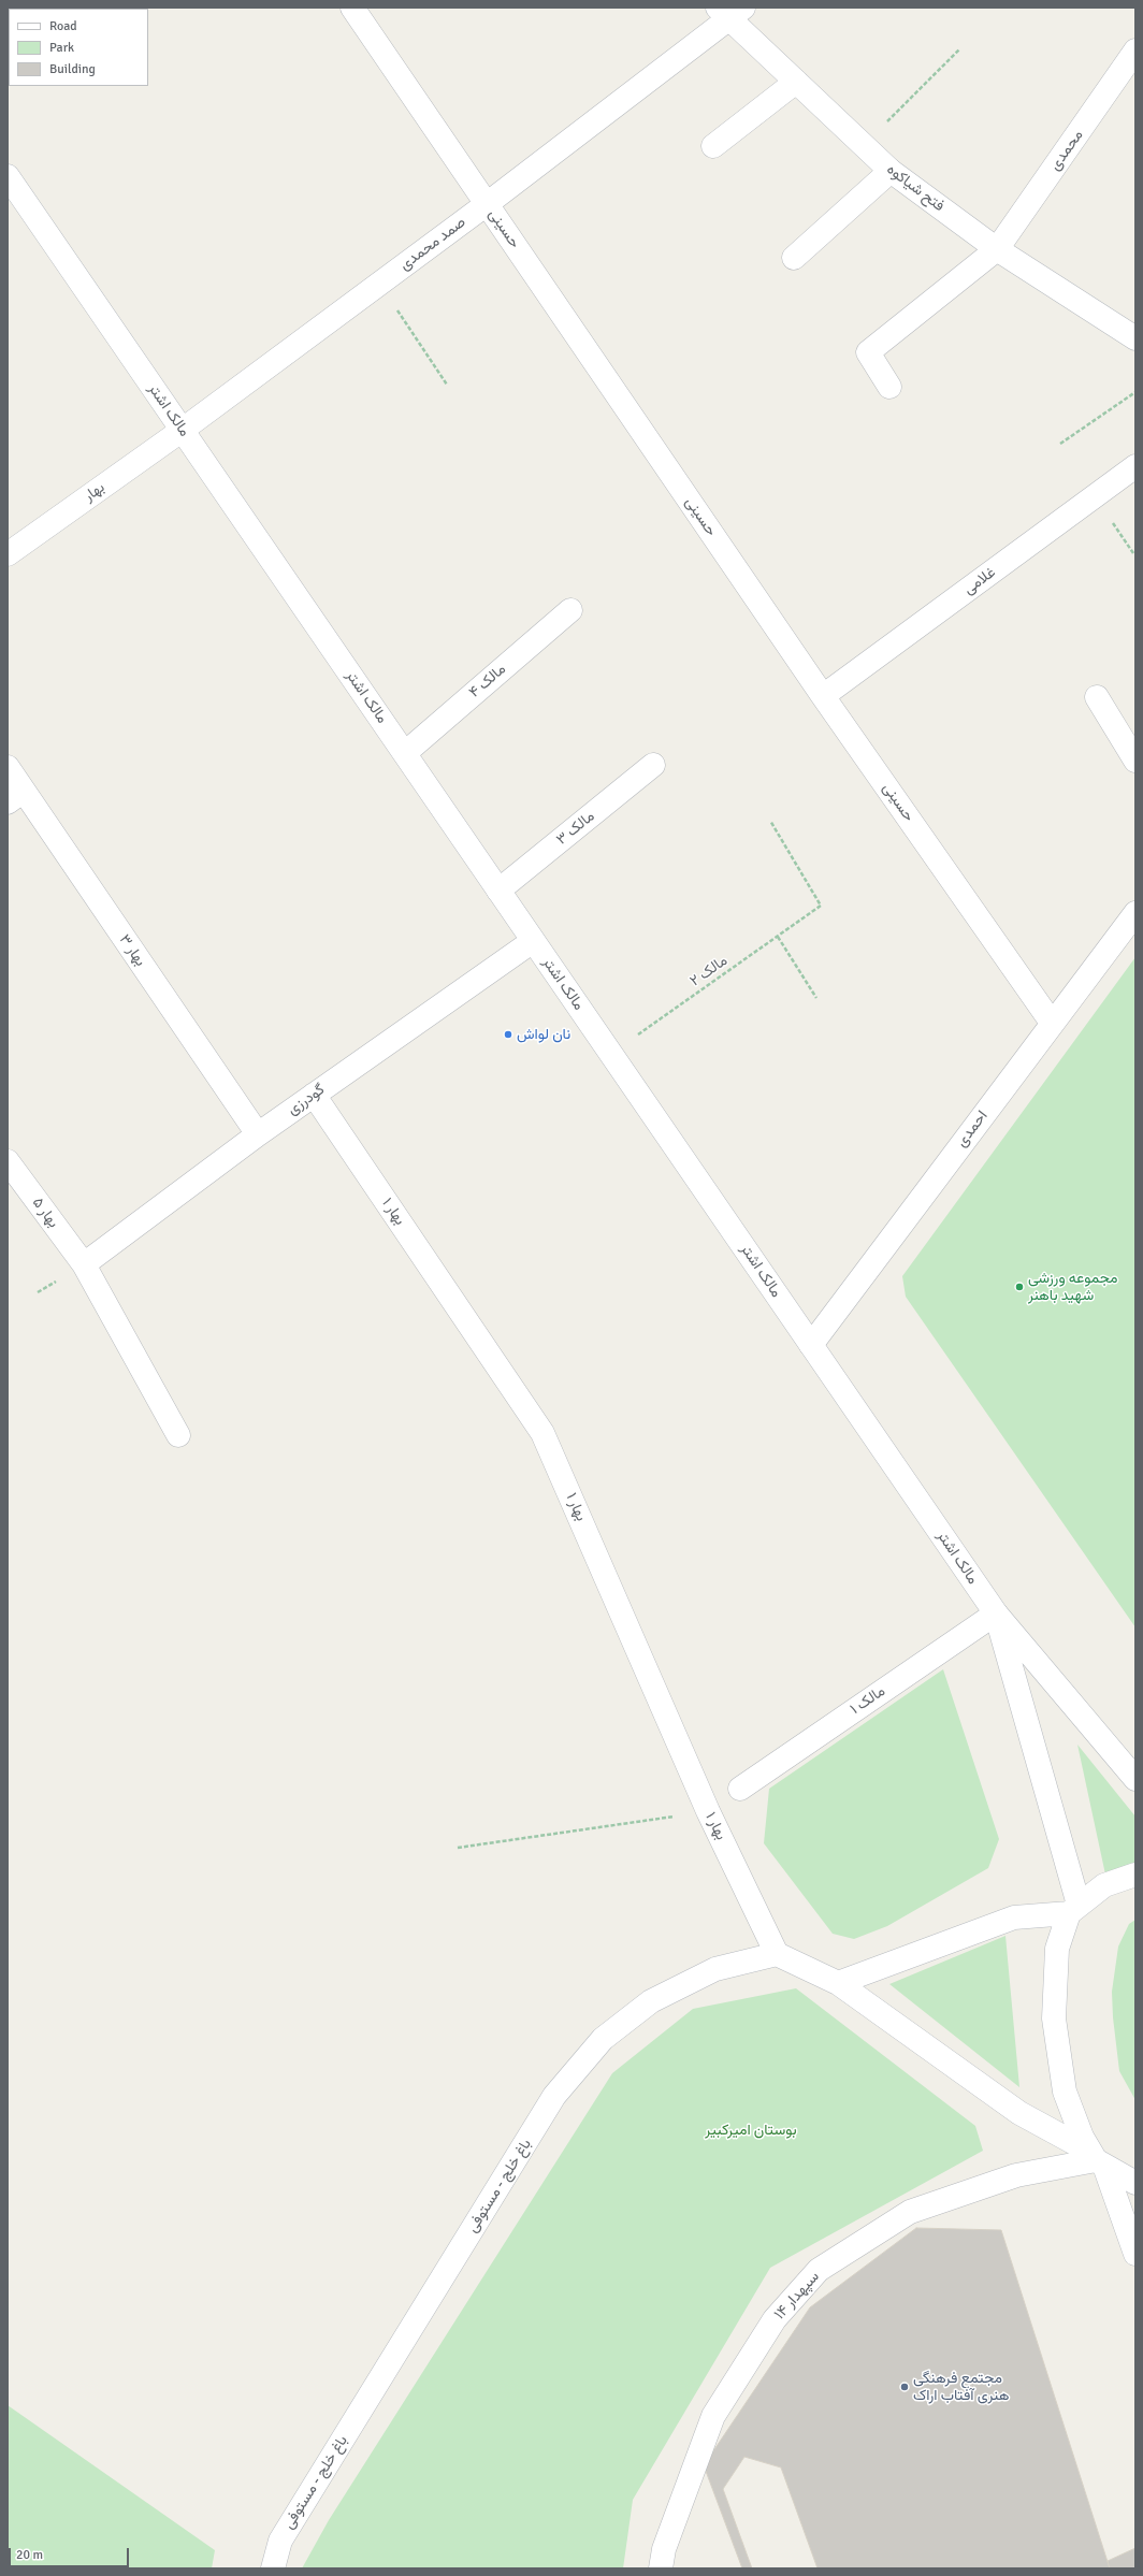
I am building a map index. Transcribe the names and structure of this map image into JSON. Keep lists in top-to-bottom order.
{
  "streets": {
    "street": [
      "محمدی",
      "فتح شیاکوه",
      "حسینی",
      "صمد محمدی",
      "مالک اشتر",
      "بهار",
      "غلامی",
      "مالک ۴",
      "مالک ۳",
      "بهار ۳",
      "گودرزی",
      "احمدی",
      "بهار ۱",
      "بهار ۵",
      "مالک ۱",
      "باغ خلج - مستوفی",
      "سپهدار ۱۴"
    ],
    "path": ["مالک ۲"]
  },
  "crossings": [
    ["محمدی", "فتح شیاکوه"],
    ["فتح شیاکوه", "صمد محمدی"],
    ["حسینی", "صمد محمدی"],
    ["حسینی", "غلامی"],
    ["حسینی", "احمدی"],
    ["صمد محمدی", "مالک اشتر"],
    ["صمد محمدی", "بهار"],
    ["مالک اشتر", "بهار"],
    ["مالک اشتر", "مالک ۴"],
    ["مالک اشتر", "مالک ۳"],
    ["مالک اشتر", "مالک ۲"],
    ["مالک اشتر", "گودرزی"],
    ["مالک اشتر", "احمدی"],
    ["مالک اشتر", "مالک ۱"],
    ["بهار ۳", "گودرزی"],
    ["گودرزی", "بهار ۱"],
    ["گودرزی", "بهار ۵"],
    ["بهار ۱", "باغ خلج - مستوفی"]
  ],
  "parks": ["بوستان امیرکبیر"],
  "places": ["نان لواش", "مجموعه ورزشی شهید باهنر", "مجتمع فرهنگی هنری آفتاب اراک"],
  "legend": ["Road", "Park", "Building"],
  "scale_bar": "20 m"
}
